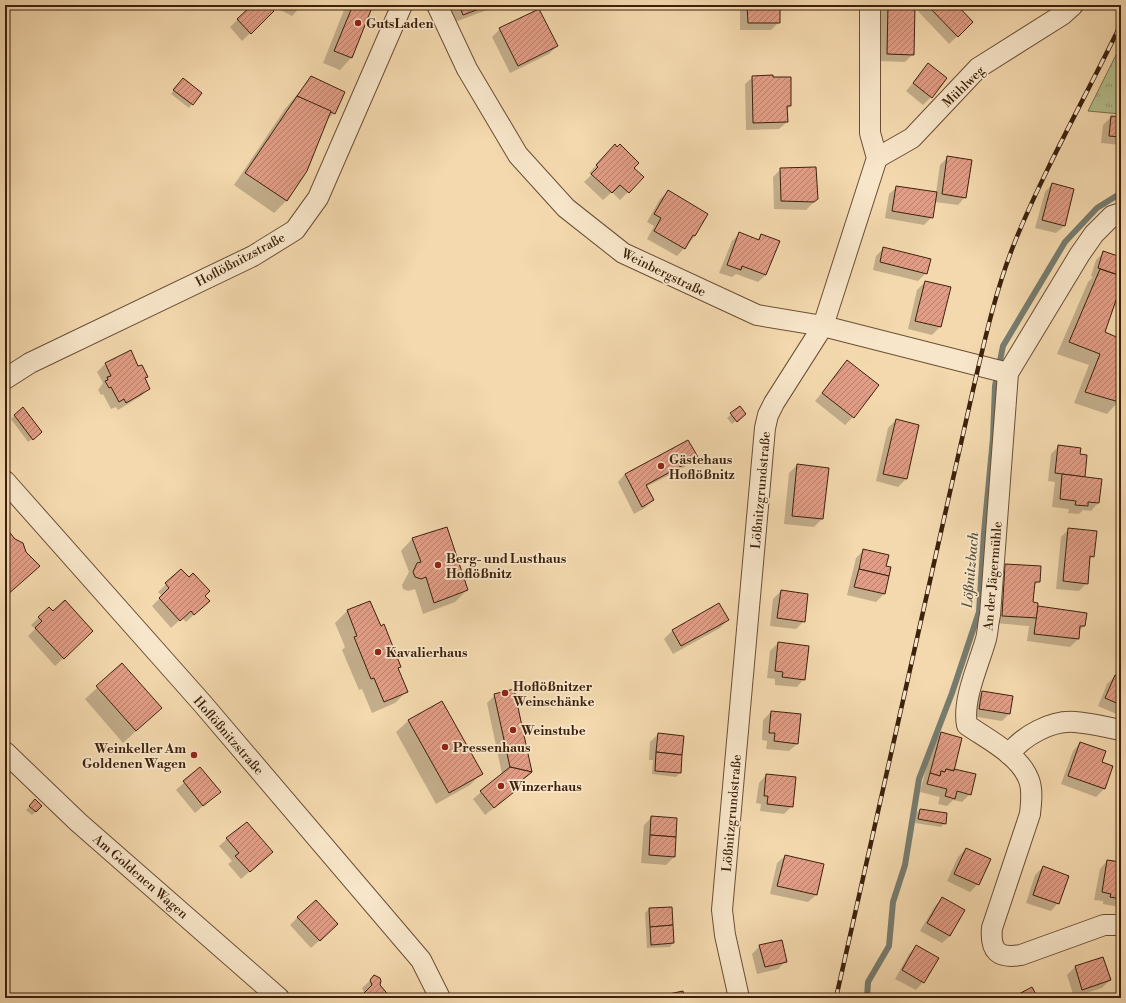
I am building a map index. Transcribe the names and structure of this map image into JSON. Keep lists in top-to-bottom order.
{
  "streets": {
    "street": [
      "Mühlweg",
      "Hoflößnitzstraße",
      "Weinbergstraße",
      "Lößnitzgrundstraße",
      "An der Jägermühle",
      "Am Goldenen Wagen"
    ]
  },
  "crossings": [
    ["Mühlweg", "Lößnitzgrundstraße"],
    ["Weinbergstraße", "Lößnitzgrundstraße"],
    ["Weinbergstraße", "An der Jägermühle"]
  ],
  "water": ["Lößnitzbach"],
  "places": [
    "GutsLaden",
    "Gästehaus Hoflößnitz",
    "Berg- und Lusthaus Hoflößnitz",
    "Kavalierhaus",
    "Hoflößnitzer Weinschänke",
    "Weinstube",
    "Pressenhaus",
    "Weinkeller Am Goldenen Wagen",
    "Winzerhaus"
  ]
}
